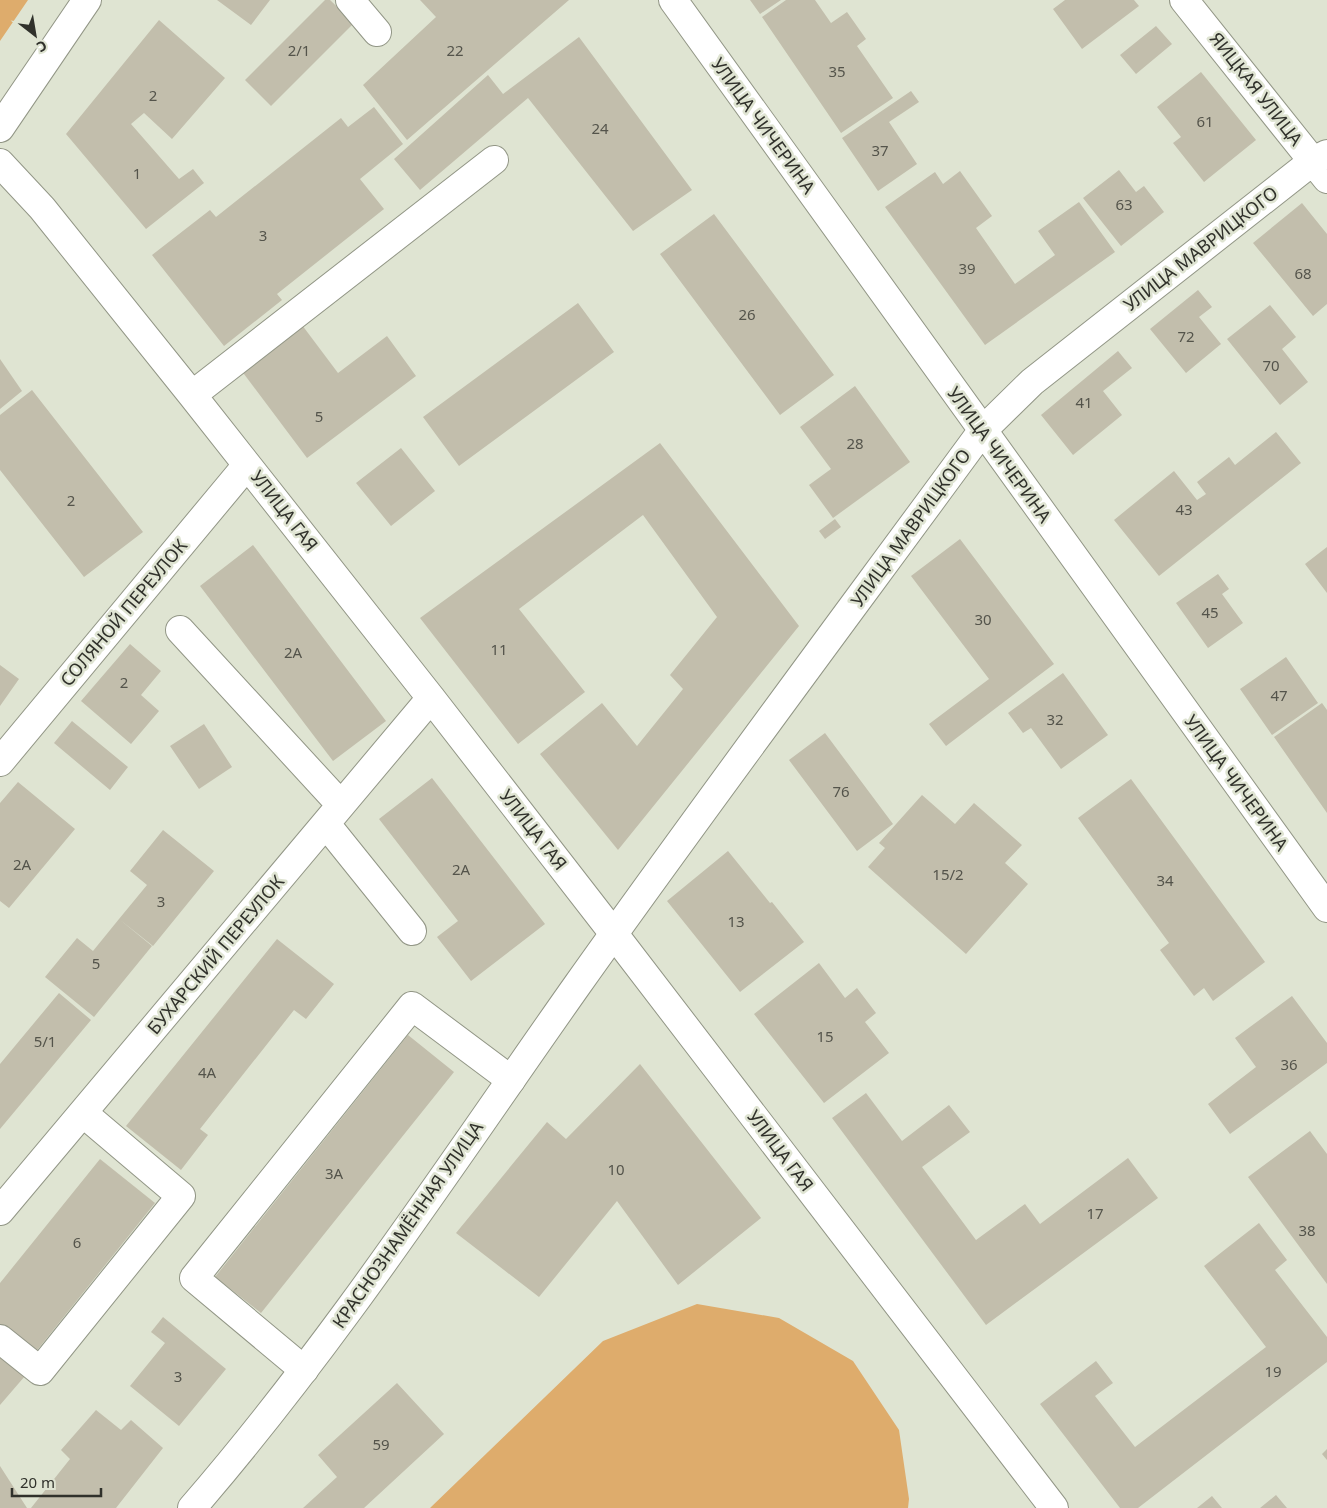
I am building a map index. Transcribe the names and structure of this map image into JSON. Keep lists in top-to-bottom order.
{
  "streets": {
    "street": [
      "ЯИЦКАЯ УЛИЦА",
      "УЛИЦА ЧИЧЕРИНА",
      "УЛИЦА МАВРИЦКОГО",
      "УЛИЦА ГАЯ",
      "СОЛЯНОЙ ПЕРЕУЛОК",
      "БУХАРСКИЙ ПЕРЕУЛОК",
      "КРАСНОЗНАМЁННАЯ УЛИЦА"
    ]
  },
  "crossings": [
    ["ЯИЦКАЯ УЛИЦА", "УЛИЦА МАВРИЦКОГО"],
    ["УЛИЦА ЧИЧЕРИНА", "УЛИЦА МАВРИЦКОГО"],
    ["УЛИЦА МАВРИЦКОГО", "УЛИЦА ГАЯ"],
    ["УЛИЦА МАВРИЦКОГО", "КРАСНОЗНАМЁННАЯ УЛИЦА"],
    ["УЛИЦА ГАЯ", "СОЛЯНОЙ ПЕРЕУЛОК"],
    ["УЛИЦА ГАЯ", "БУХАРСКИЙ ПЕРЕУЛОК"],
    ["УЛИЦА ГАЯ", "КРАСНОЗНАМЁННАЯ УЛИЦА"]
  ],
  "house_numbers": [
    "2/1",
    "22",
    "35",
    "2",
    "61",
    "24",
    "37",
    "1",
    "63",
    "3",
    "39",
    "68",
    "26",
    "72",
    "70",
    "41",
    "5",
    "28",
    "2",
    "43",
    "45",
    "30",
    "11",
    "2А",
    "2",
    "47",
    "32",
    "76",
    "2А",
    "2А",
    "15/2",
    "34",
    "3",
    "13",
    "5",
    "15",
    "5/1",
    "36",
    "4А",
    "10",
    "3А",
    "17",
    "38",
    "6",
    "19",
    "3",
    "59"
  ],
  "scale_bar": "20 m",
  "north": "bottom right"
}
